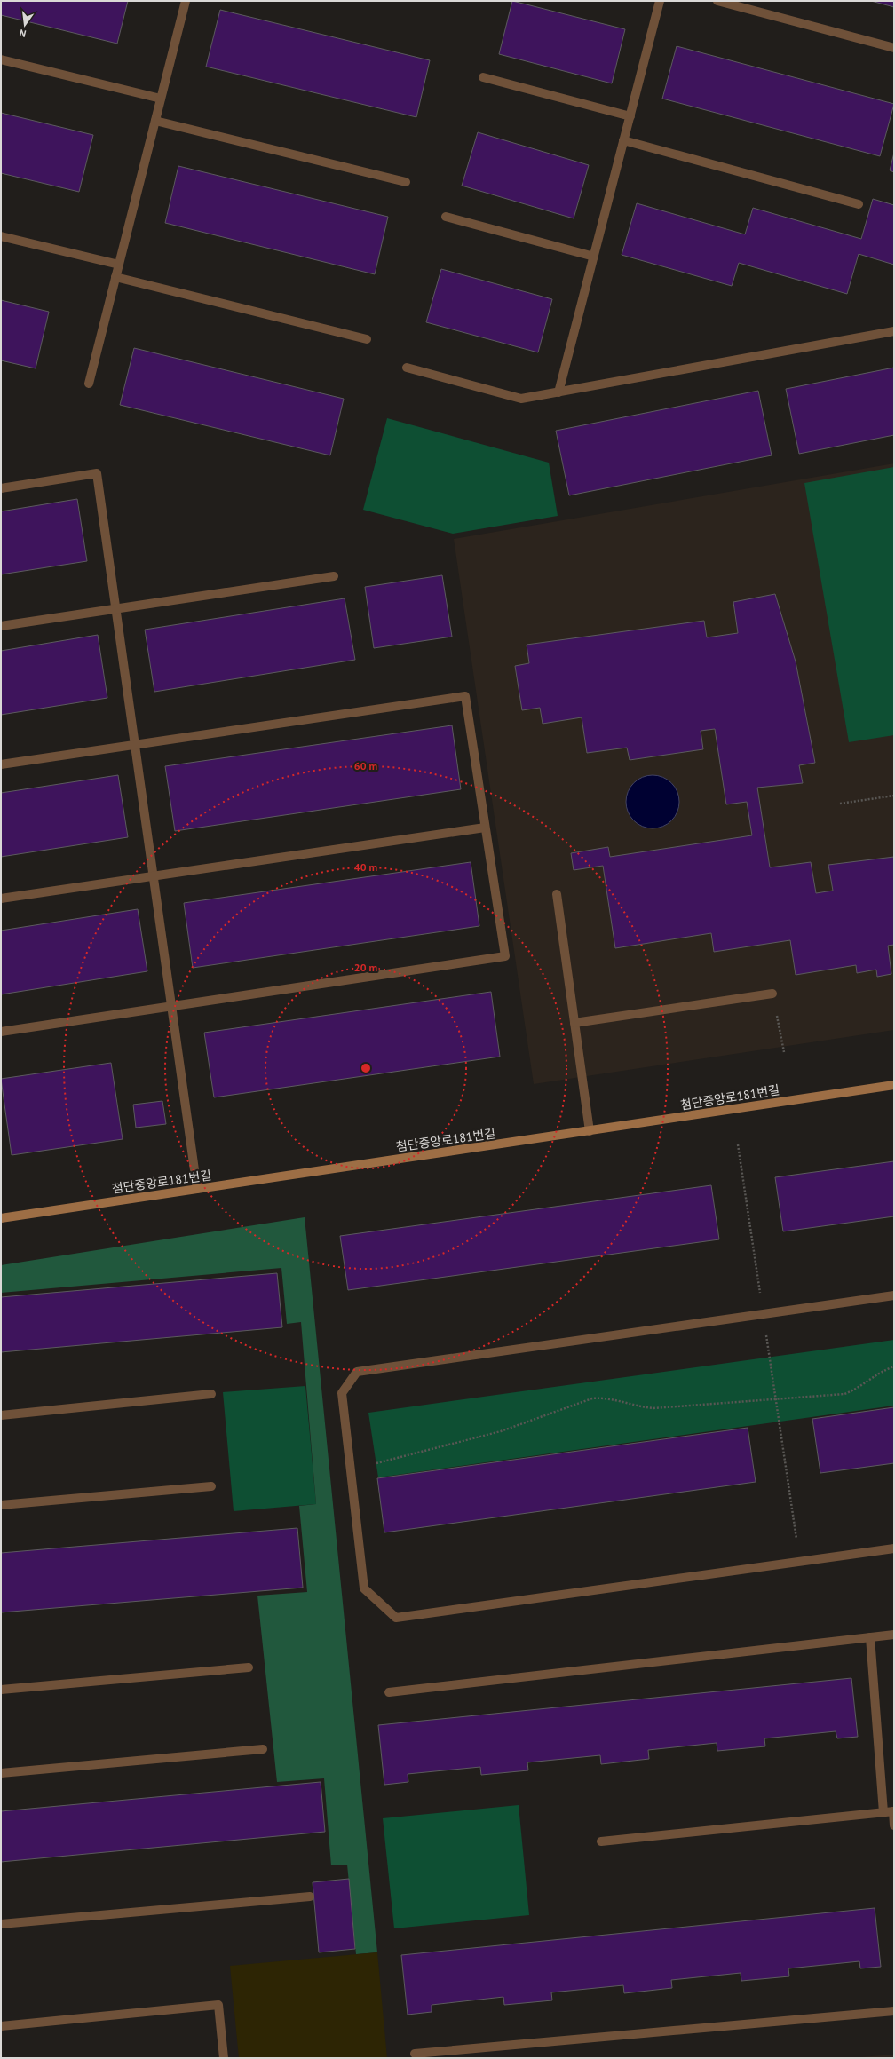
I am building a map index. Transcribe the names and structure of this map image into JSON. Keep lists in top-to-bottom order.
{
  "streets": {
    "street": ["첨단중앙로181번길"]
  },
  "north": "bottom",
  "rings": ["60 m", "40 m", "20 m"]
}
